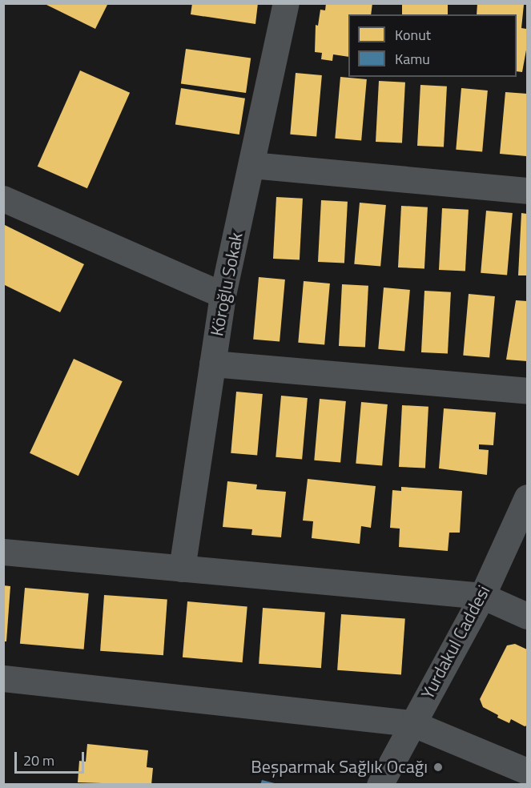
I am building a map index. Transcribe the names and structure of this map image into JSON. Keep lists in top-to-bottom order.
{
  "streets": {
    "street": ["Köroğlu Sokak", "Yurdakul Caddesi"]
  },
  "places": ["Beşparmak Sağlık Ocağı"],
  "legend": ["Konut", "Kamu"],
  "scale_bar": "20 m"
}
